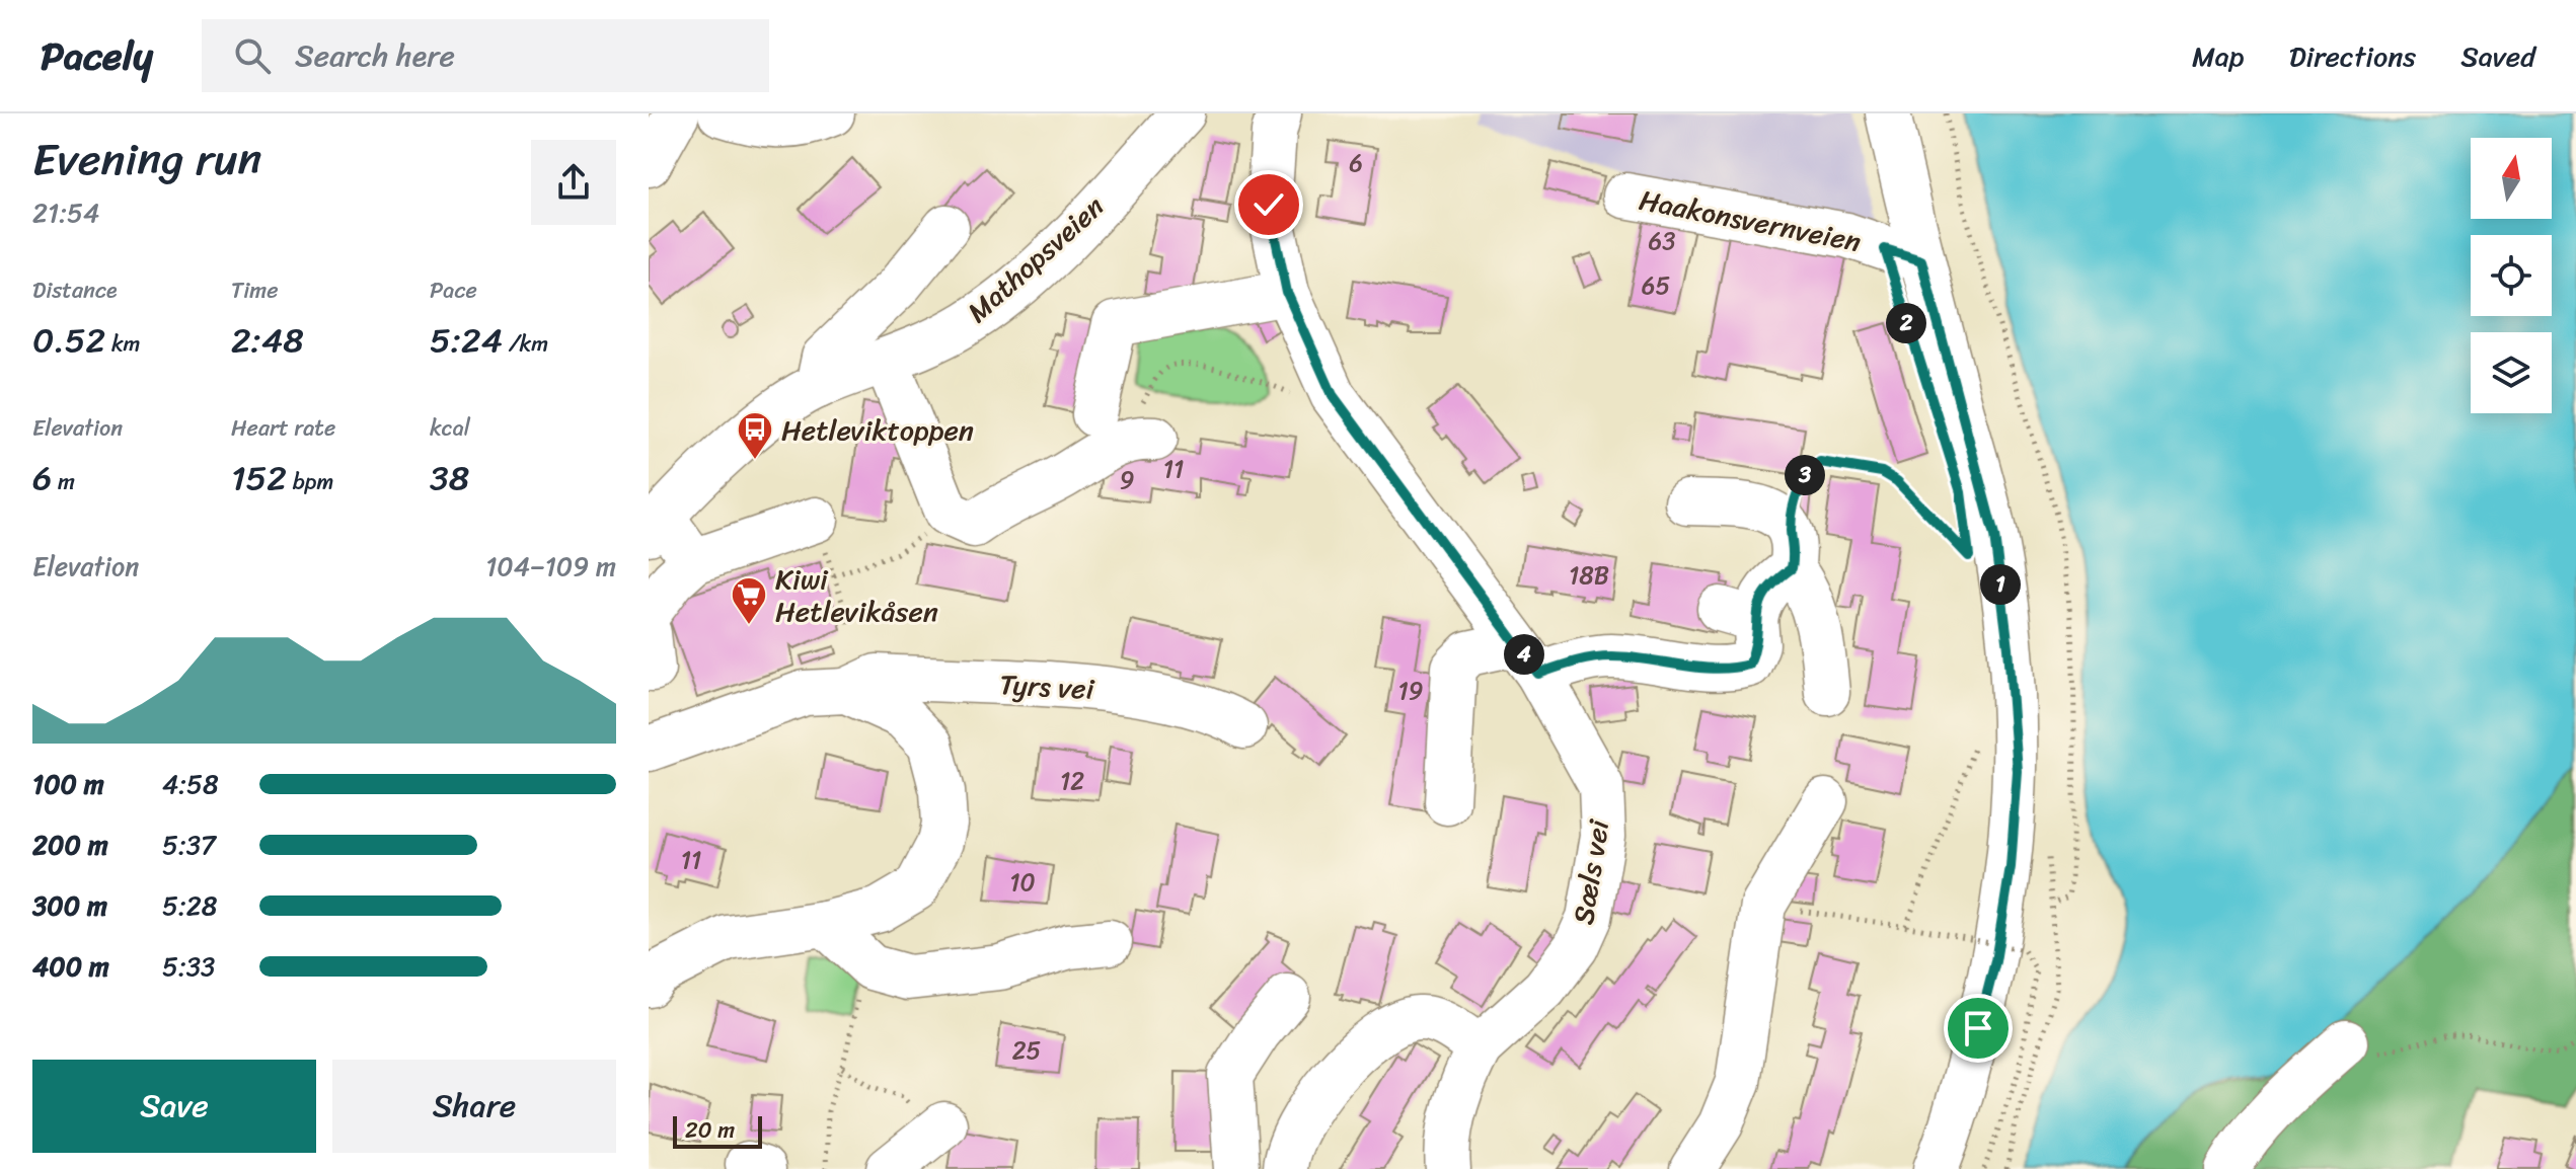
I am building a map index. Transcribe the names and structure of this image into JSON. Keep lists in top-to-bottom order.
{
  "streets": {
    "street": [
      "Haakonsvernveien",
      "Mathopsveien",
      "Tyrs vei",
      "Sæls vei"
    ]
  },
  "places": {
    "bus stop": ["Hetleviktoppen"],
    "supermarket": ["Kiwi Hetlevikåsen"]
  },
  "house_numbers": [
    "6",
    "63",
    "65",
    "11",
    "9",
    "18B",
    "19",
    "12",
    "11",
    "10",
    "25"
  ],
  "scale_bar": "20 m",
  "north": "top",
  "page": {
    "header": "Pacely",
    "search": "Search here",
    "nav": ["Map", "Directions", "Saved"],
    "heading": ["Evening run", "21:54"],
    "stats": [
      ["Distance", "0.52 km"],
      ["Time", "2:48"],
      ["Pace", "5:24 /km"],
      ["Elevation", "6 m"],
      ["Heart rate", "152 bpm"],
      ["kcal", "38"]
    ],
    "pins": [
      "2",
      "3",
      "1",
      "4"
    ],
    "chart": ["Elevation", "104–109 m"],
    "list": [
      {
        "name": "100 m",
        "note": "4:58"
      },
      {
        "name": "200 m",
        "note": "5:37"
      },
      {
        "name": "300 m",
        "note": "5:28"
      },
      {
        "name": "400 m",
        "note": "5:33"
      }
    ],
    "buttons": ["Save", "Share"],
    "scale": "20 m"
  }
}
